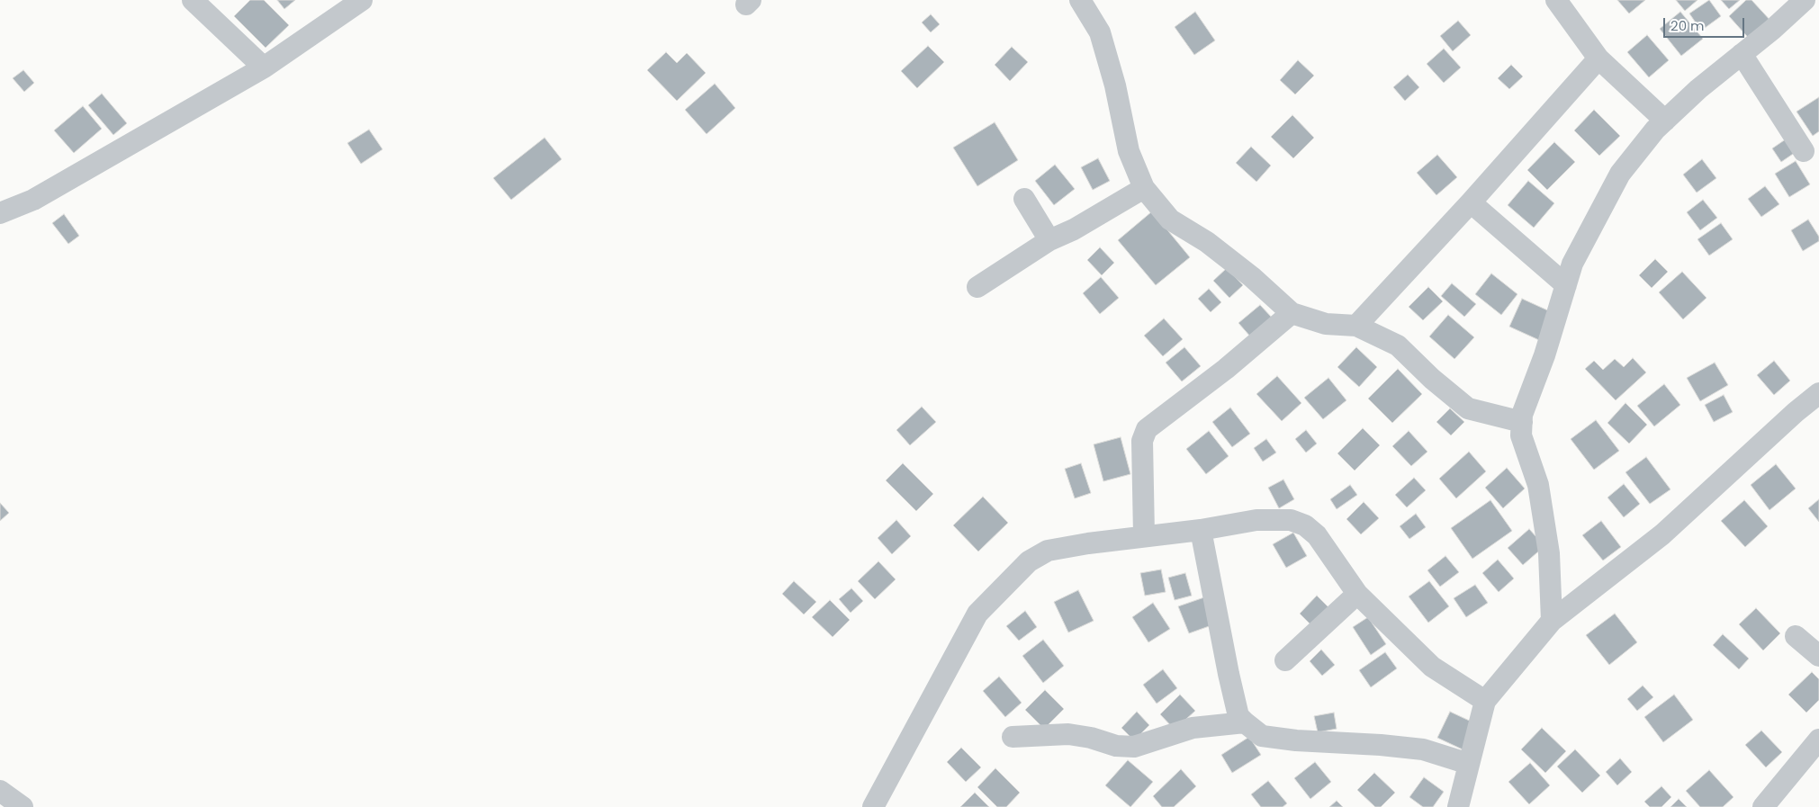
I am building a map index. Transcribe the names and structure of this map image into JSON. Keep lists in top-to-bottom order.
{
  "scale_bar": "20 m"
}
